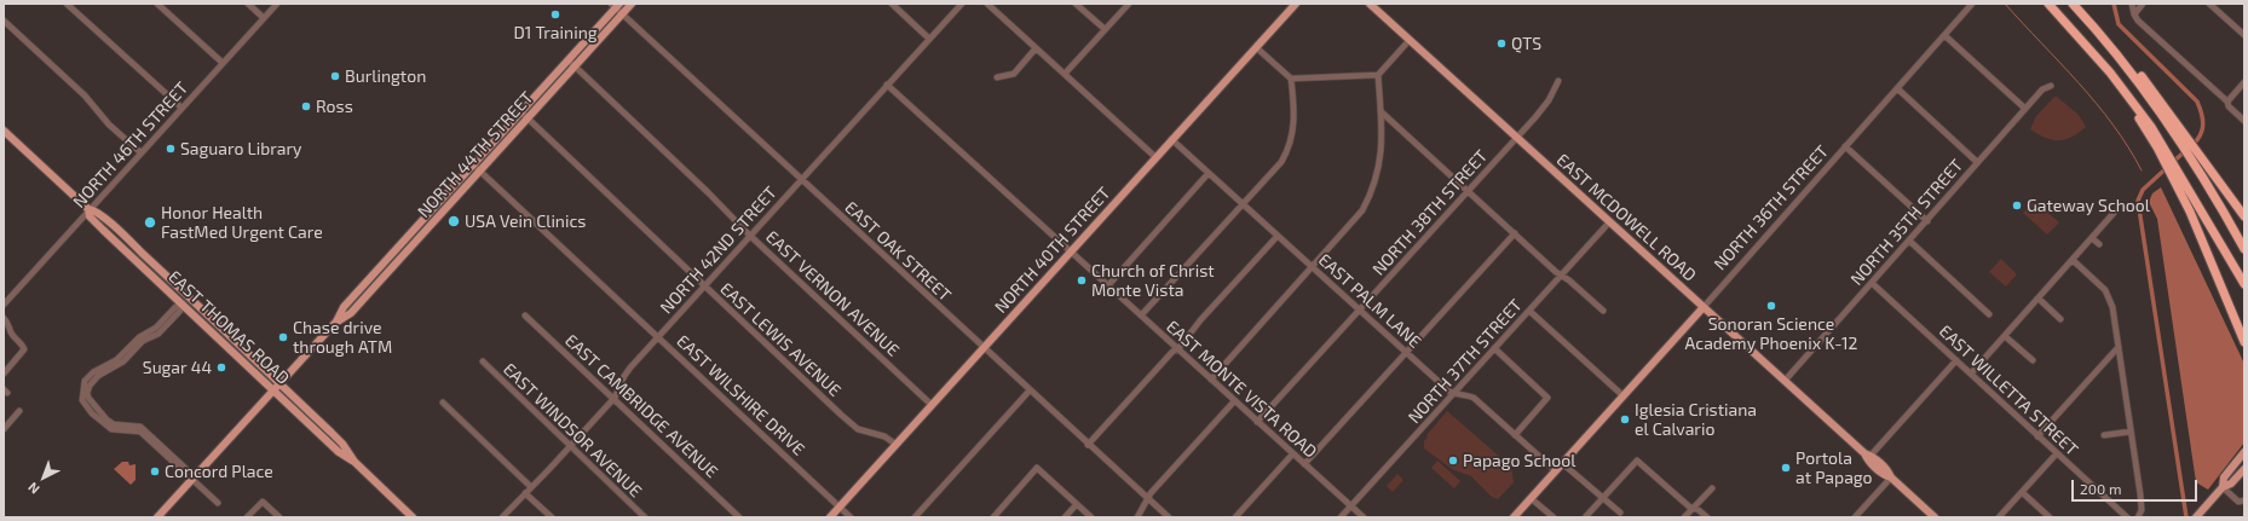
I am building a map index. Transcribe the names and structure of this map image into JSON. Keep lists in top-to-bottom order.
{
  "streets": {
    "main road": [
      "NORTH 44TH STREET",
      "NORTH 36TH STREET",
      "EAST MCDOWELL ROAD",
      "NORTH 40TH STREET",
      "EAST THOMAS ROAD"
    ],
    "street": [
      "NORTH 46TH STREET",
      "NORTH 38TH STREET",
      "NORTH 35TH STREET",
      "NORTH 42ND STREET",
      "EAST OAK STREET",
      "EAST VERNON AVENUE",
      "EAST PALM LANE",
      "EAST LEWIS AVENUE",
      "NORTH 37TH STREET",
      "EAST MONTE VISTA ROAD",
      "EAST WILLETTA STREET",
      "EAST WILSHIRE DRIVE",
      "EAST CAMBRIDGE AVENUE",
      "EAST WINDSOR AVENUE"
    ]
  },
  "crossings": [
    ["NORTH 46TH STREET", "EAST THOMAS ROAD"],
    ["NORTH 44TH STREET", "EAST OAK STREET"],
    ["NORTH 44TH STREET", "EAST VERNON AVENUE"],
    ["NORTH 44TH STREET", "EAST THOMAS ROAD"],
    ["NORTH 44TH STREET", "EAST LEWIS AVENUE"],
    ["NORTH 44TH STREET", "EAST WILSHIRE DRIVE"],
    ["NORTH 36TH STREET", "EAST MCDOWELL ROAD"],
    ["NORTH 36TH STREET", "EAST PALM LANE"],
    ["NORTH 38TH STREET", "EAST MCDOWELL ROAD"],
    ["NORTH 38TH STREET", "EAST PALM LANE"],
    ["NORTH 38TH STREET", "EAST MONTE VISTA ROAD"],
    ["EAST MCDOWELL ROAD", "NORTH 35TH STREET"],
    ["EAST MCDOWELL ROAD", "NORTH 37TH STREET"],
    ["NORTH 35TH STREET", "EAST WILLETTA STREET"],
    ["NORTH 42ND STREET", "EAST OAK STREET"],
    ["NORTH 42ND STREET", "EAST VERNON AVENUE"],
    ["NORTH 42ND STREET", "EAST LEWIS AVENUE"],
    ["NORTH 42ND STREET", "EAST MONTE VISTA ROAD"],
    ["NORTH 42ND STREET", "EAST WILSHIRE DRIVE"],
    ["NORTH 42ND STREET", "EAST CAMBRIDGE AVENUE"],
    ["NORTH 42ND STREET", "EAST WINDSOR AVENUE"],
    ["NORTH 40TH STREET", "EAST OAK STREET"],
    ["NORTH 40TH STREET", "EAST VERNON AVENUE"],
    ["NORTH 40TH STREET", "EAST PALM LANE"],
    ["NORTH 40TH STREET", "EAST LEWIS AVENUE"],
    ["NORTH 40TH STREET", "EAST MONTE VISTA ROAD"],
    ["NORTH 40TH STREET", "EAST WILSHIRE DRIVE"],
    ["EAST PALM LANE", "NORTH 37TH STREET"],
    ["NORTH 37TH STREET", "EAST MONTE VISTA ROAD"]
  ],
  "places": [
    "D1 Training",
    "QTS",
    "Burlington",
    "Ross",
    "Saguaro Library",
    "Gateway School",
    "USA Vein Clinics",
    "Honor Health FastMed Urgent Care",
    "Church of Christ Monte Vista",
    "Sonoran Science Academy Phoenix K-12",
    "Chase drive through ATM",
    "Sugar 44",
    "Iglesia Cristiana el Calvario",
    "Papago School",
    "Portola at Papago",
    "Concord Place"
  ],
  "scale_bar": "200 m",
  "north": "bottom left"
}
